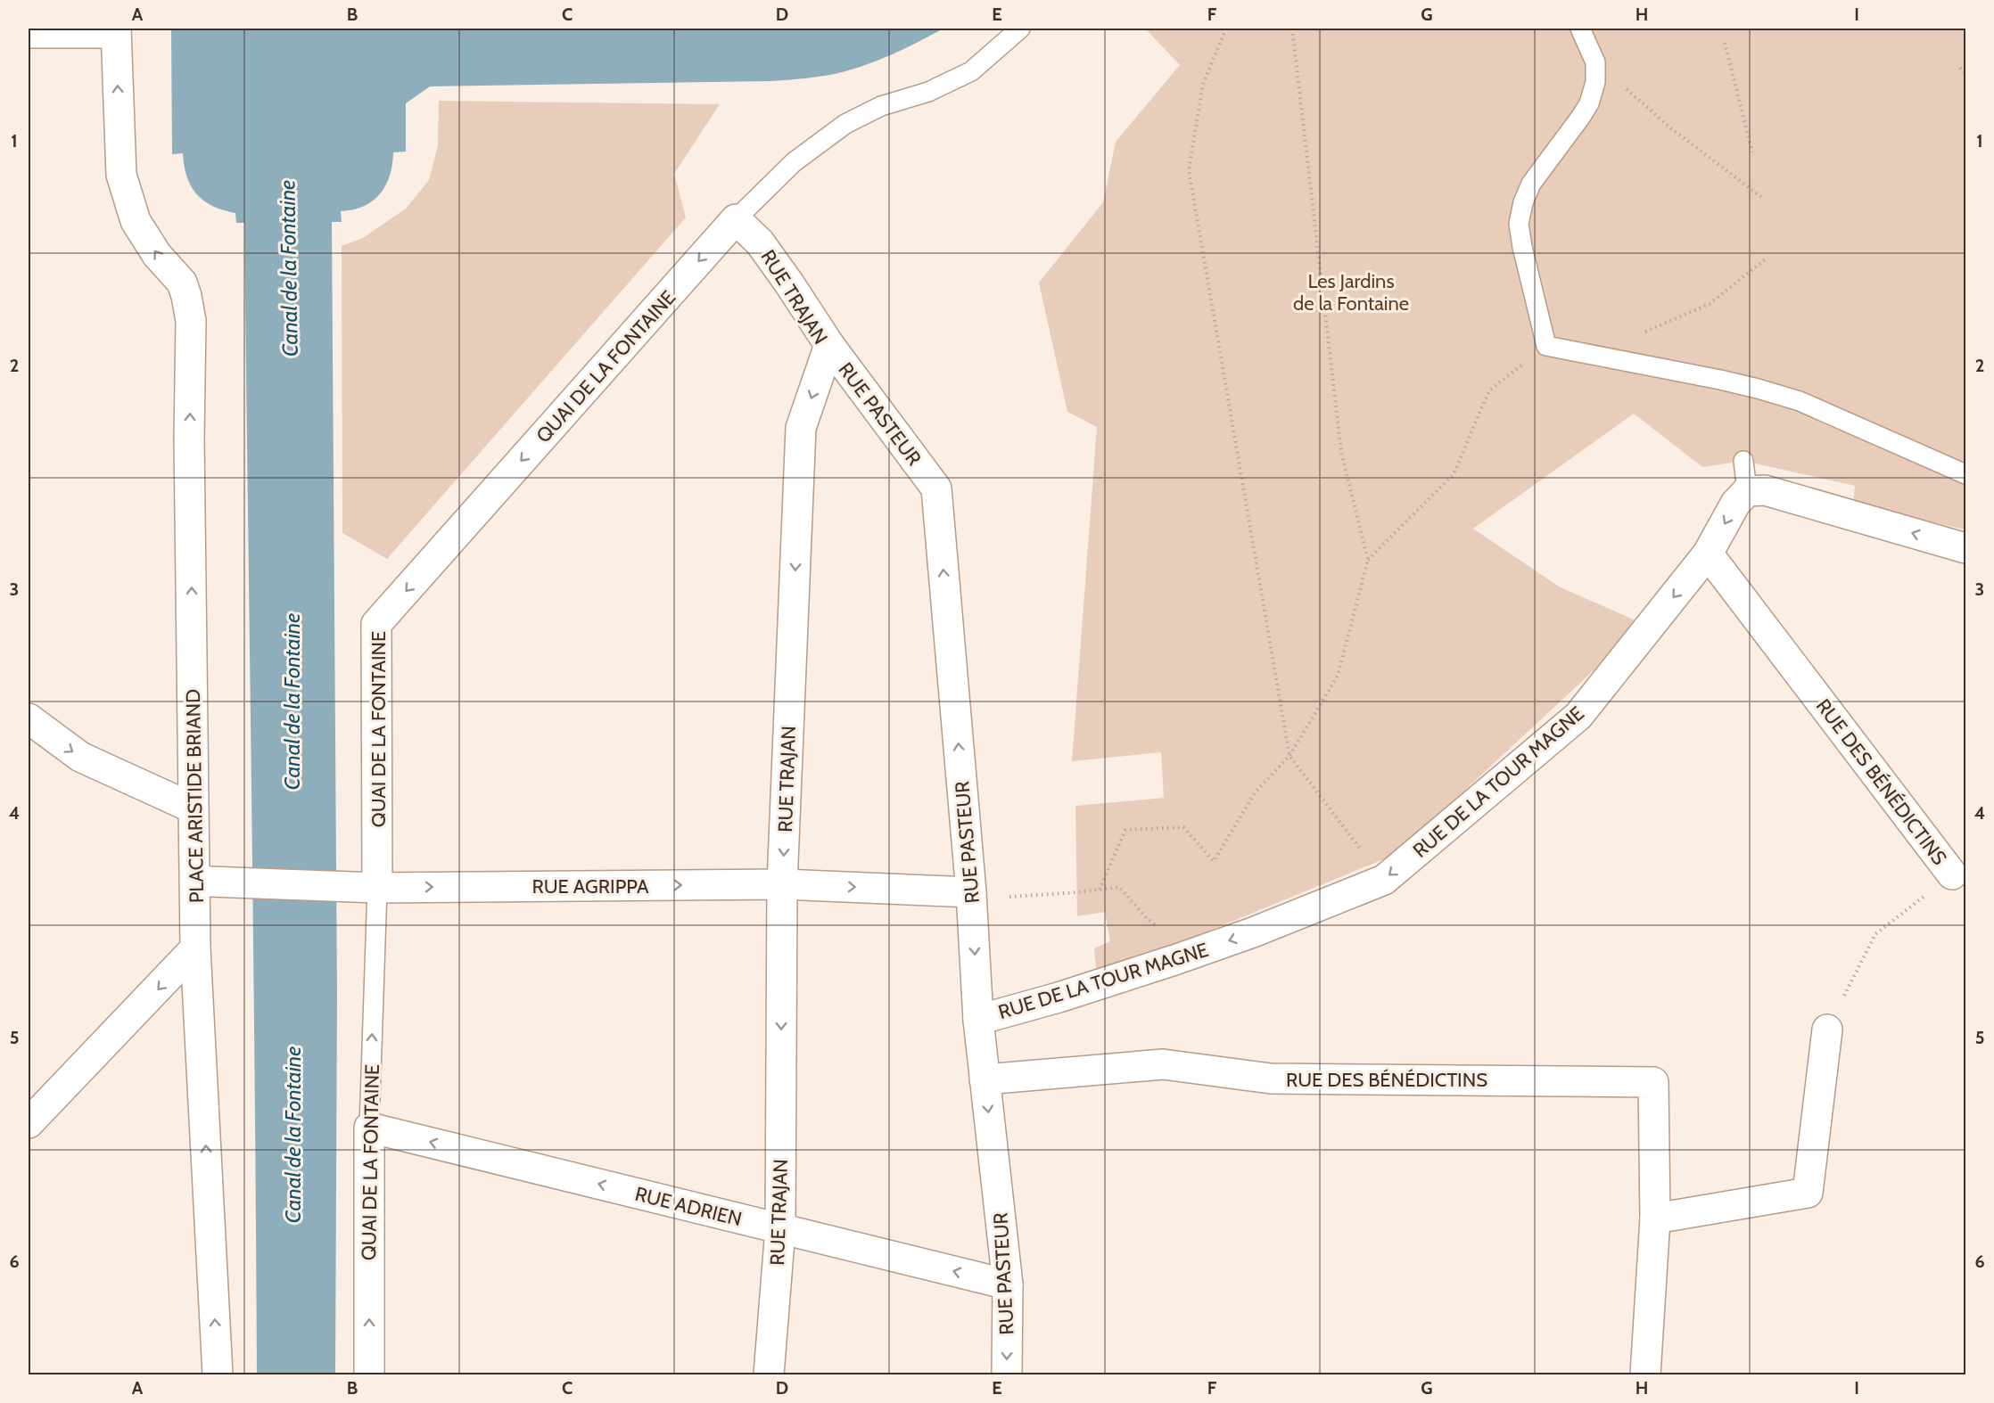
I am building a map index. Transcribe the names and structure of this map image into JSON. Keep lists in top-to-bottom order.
{
  "streets": {
    "street": [
      "RUE TRAJAN",
      "QUAI DE LA FONTAINE",
      "RUE PASTEUR",
      "RUE DE LA TOUR MAGNE",
      "RUE DES BÉNÉDICTINS",
      "PLACE ARISTIDE BRIAND",
      "RUE AGRIPPA",
      "RUE ADRIEN"
    ]
  },
  "crossings": [
    ["RUE TRAJAN", "QUAI DE LA FONTAINE"],
    ["RUE TRAJAN", "RUE PASTEUR"],
    ["RUE TRAJAN", "RUE AGRIPPA"],
    ["RUE TRAJAN", "RUE ADRIEN"],
    ["QUAI DE LA FONTAINE", "RUE AGRIPPA"],
    ["QUAI DE LA FONTAINE", "RUE ADRIEN"],
    ["RUE PASTEUR", "RUE DE LA TOUR MAGNE"],
    ["RUE PASTEUR", "RUE DES BÉNÉDICTINS"],
    ["RUE PASTEUR", "RUE AGRIPPA"],
    ["RUE PASTEUR", "RUE ADRIEN"],
    ["RUE DE LA TOUR MAGNE", "RUE DES BÉNÉDICTINS"],
    ["PLACE ARISTIDE BRIAND", "RUE AGRIPPA"]
  ],
  "one_way": [
    "RUE TRAJAN",
    "RUE DE LA TOUR MAGNE",
    "PLACE ARISTIDE BRIAND",
    "RUE AGRIPPA",
    "RUE ADRIEN"
  ],
  "water": ["Canal de la Fontaine"],
  "parks": ["Les Jardins de la Fontaine"],
  "grid": {
    "columns": [
      "A",
      "B",
      "C",
      "D",
      "E",
      "F",
      "G",
      "H",
      "I"
    ],
    "rows": [
      "1",
      "2",
      "3",
      "4",
      "5",
      "6"
    ]
  }
}
